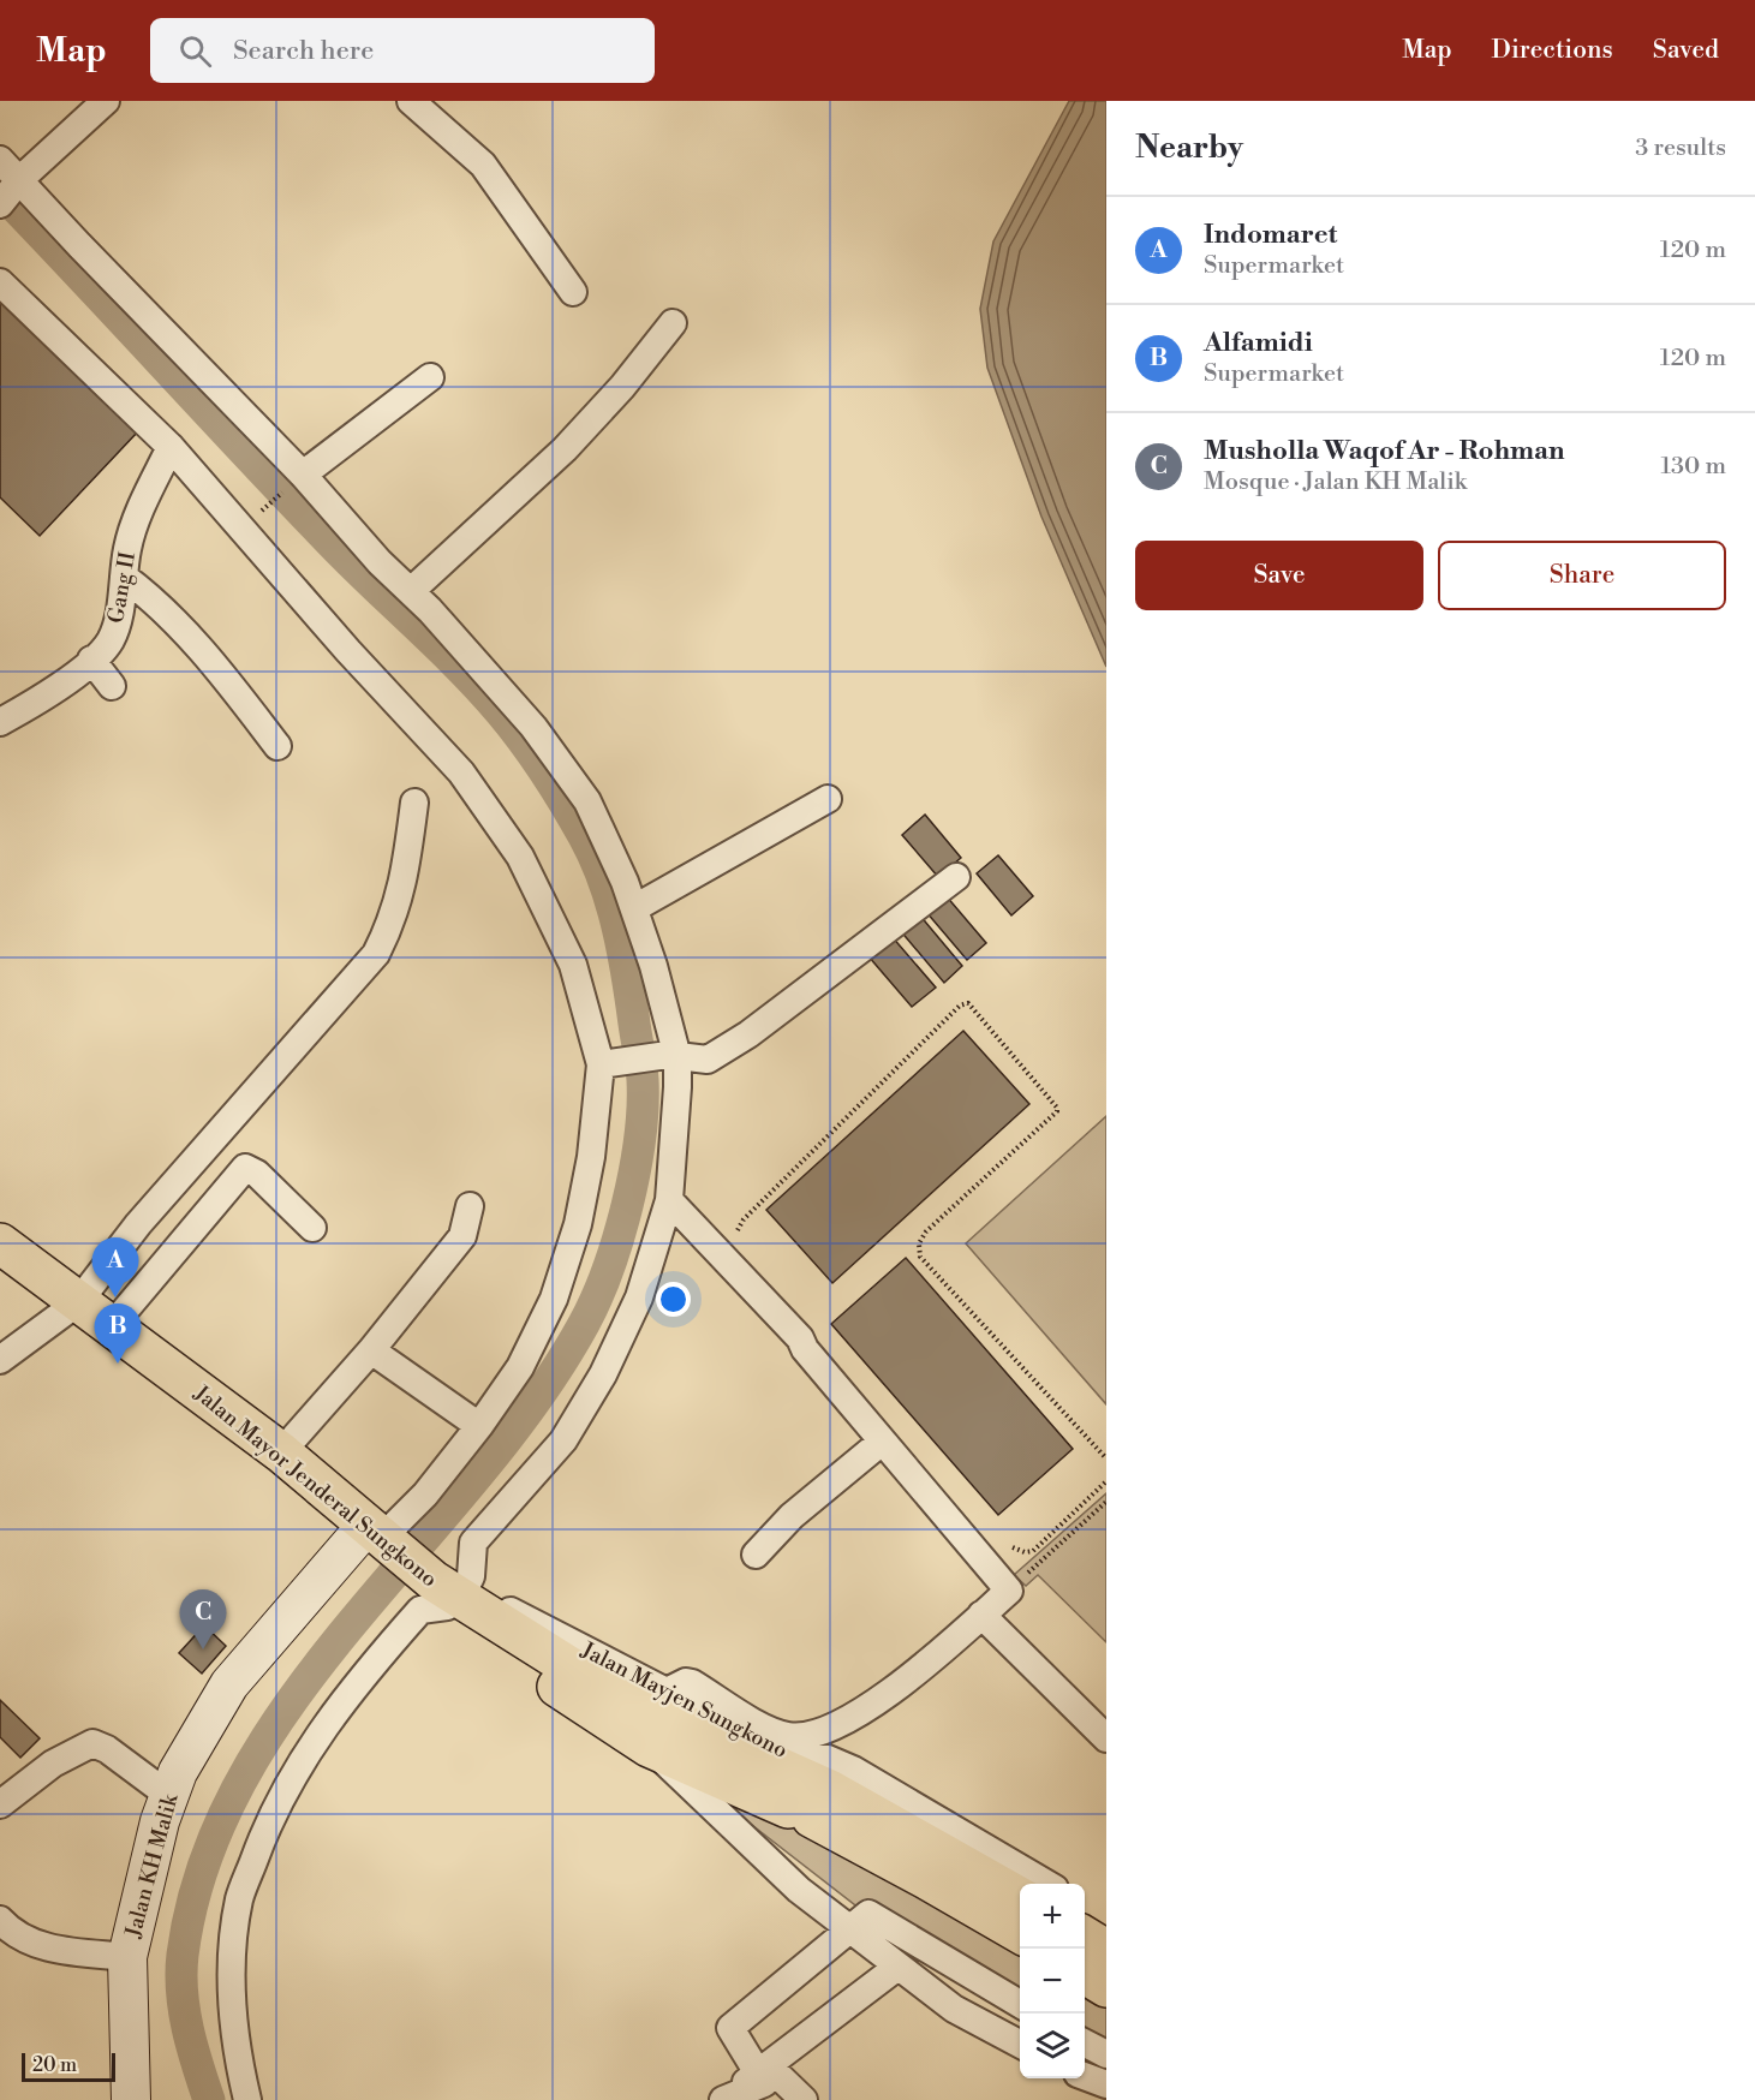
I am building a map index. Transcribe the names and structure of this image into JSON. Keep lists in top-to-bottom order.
{
  "streets": {
    "main road": ["Jalan Mayor Jenderal Sungkono"],
    "street": ["Gang II", "Jalan Mayjen Sungkono", "Jalan KH Malik"]
  },
  "crossings": [
    ["Jalan Mayor Jenderal Sungkono", "Jalan Mayjen Sungkono"],
    ["Jalan Mayor Jenderal Sungkono", "Jalan KH Malik"]
  ],
  "scale_bar": "20 m",
  "page": {
    "header": "Map",
    "search": "Search here",
    "nav": ["Map", "Directions", "Saved"],
    "heading": ["Nearby", "3 results"],
    "list": [
      {
        "mark": "A",
        "name": "Indomaret",
        "note": "Supermarket",
        "value": "120 m"
      },
      {
        "mark": "B",
        "name": "Alfamidi",
        "note": "Supermarket",
        "value": "120 m"
      },
      {
        "mark": "C",
        "name": "Musholla Waqof Ar - Rohman",
        "note": "Mosque · Jalan KH Malik",
        "value": "130 m"
      }
    ],
    "buttons": ["Save", "Share"],
    "pins": ["A", "B", "C"],
    "map_buttons": ["+", "−"],
    "scale": "20 m"
  }
}
